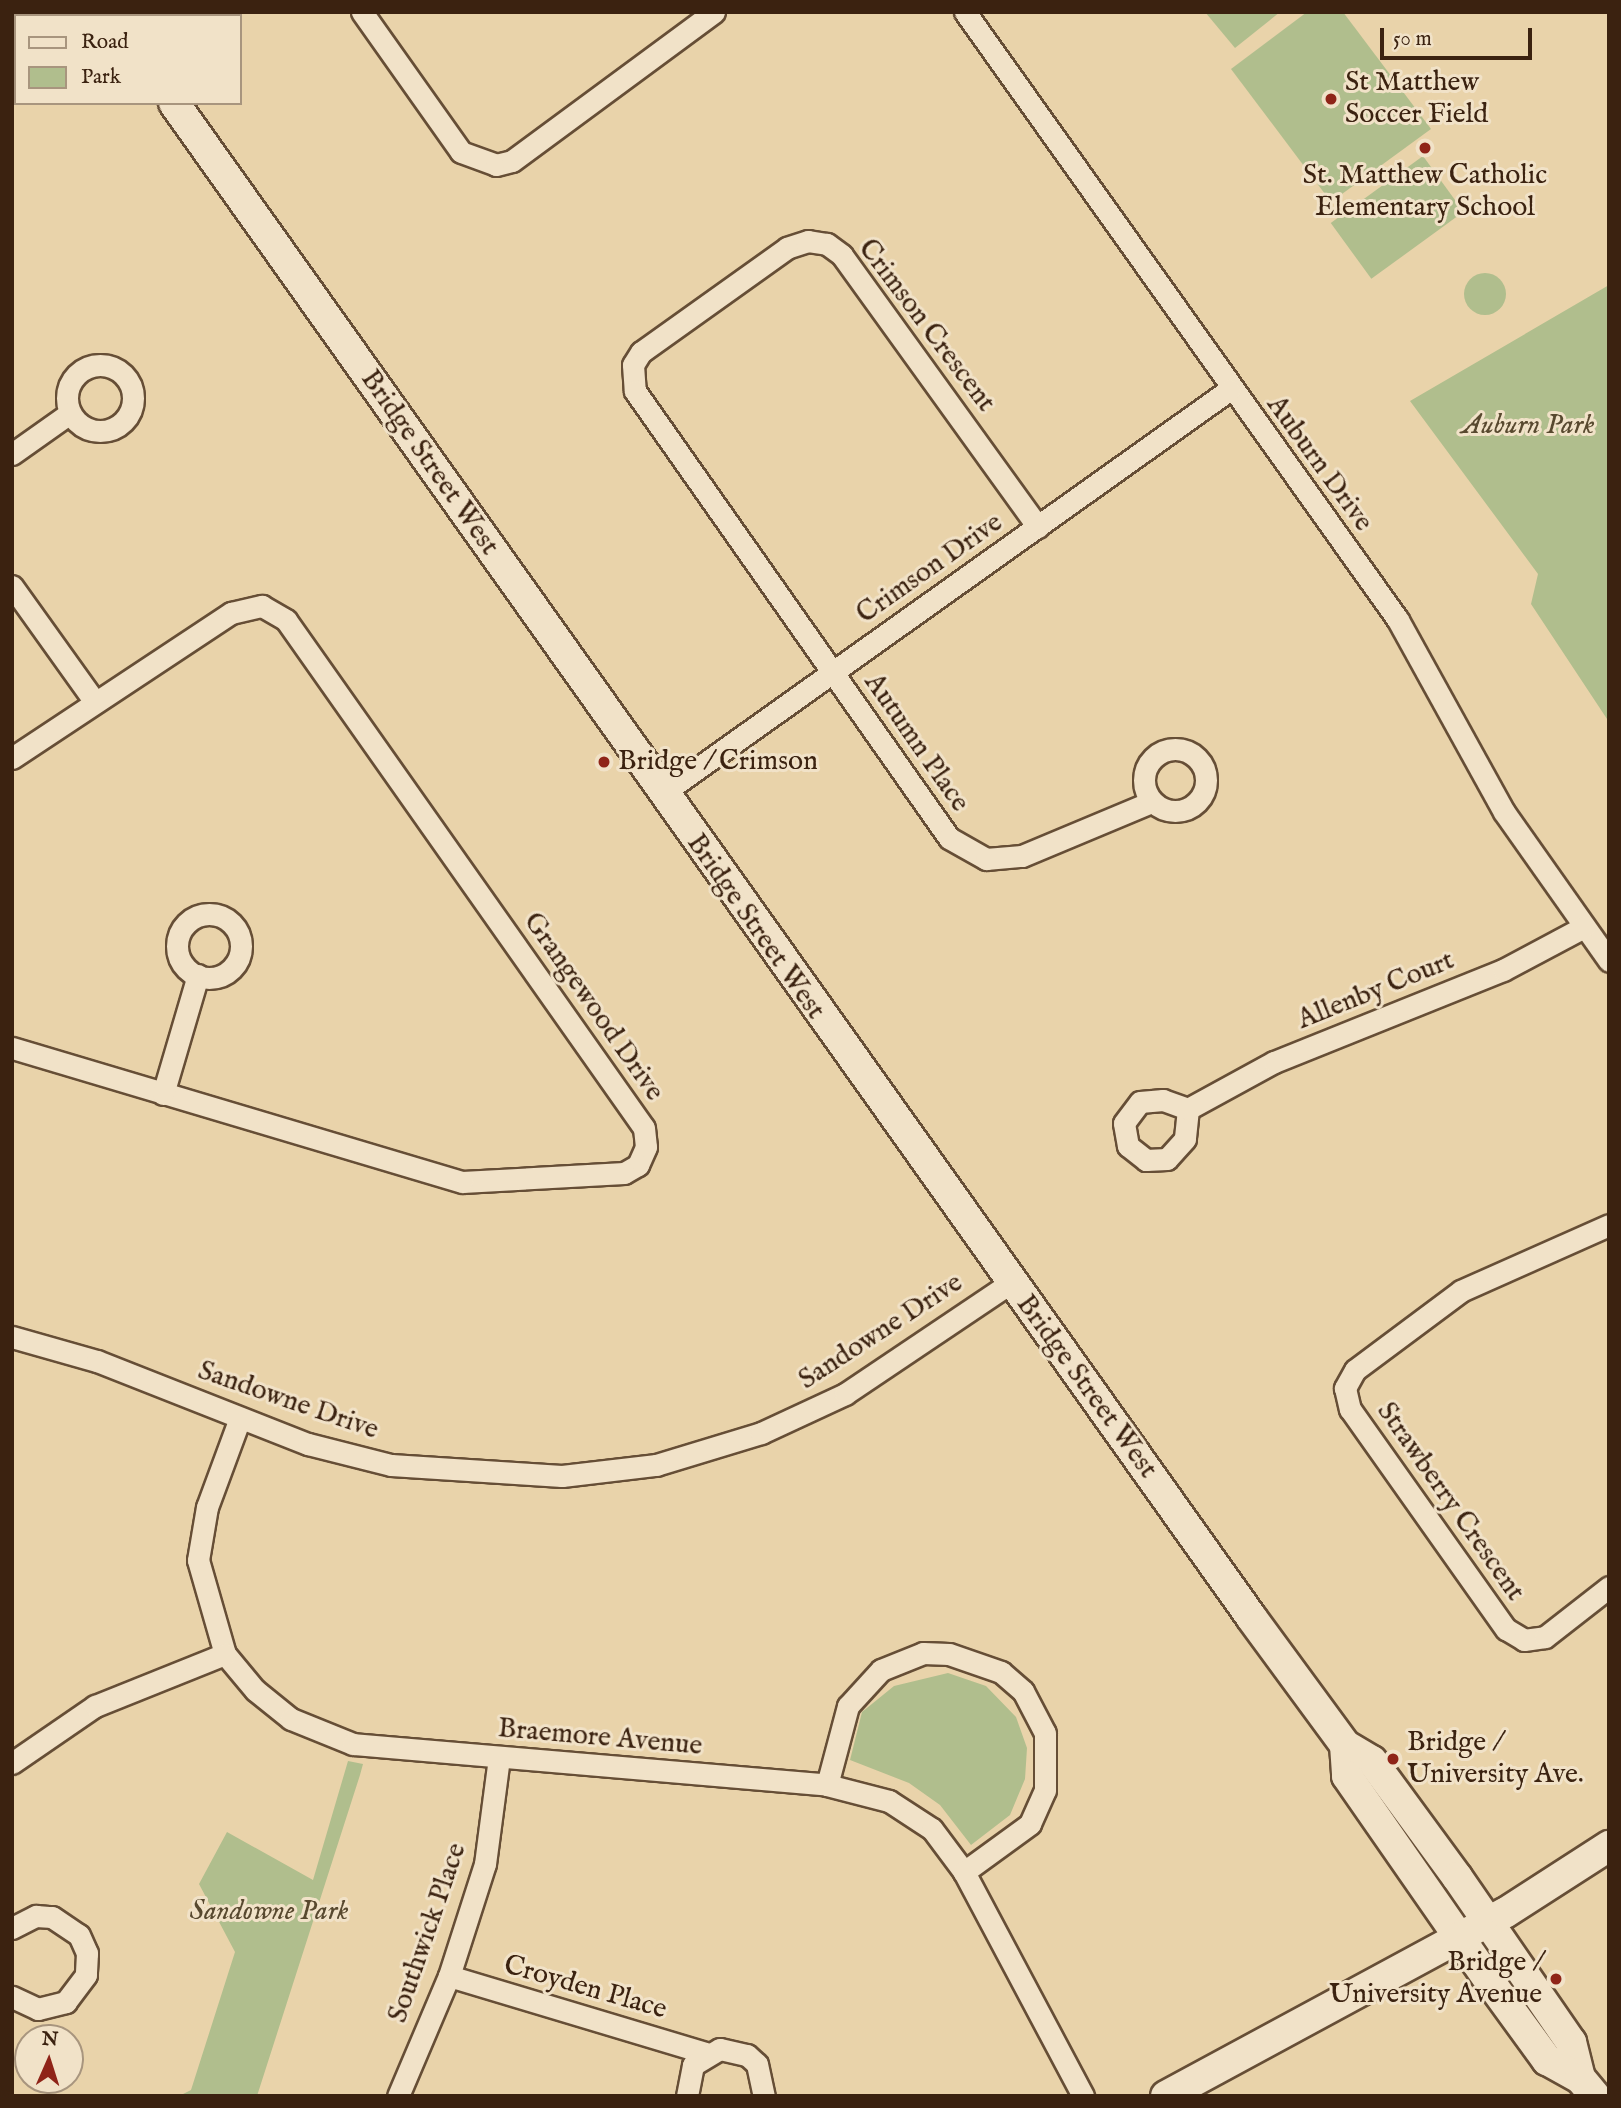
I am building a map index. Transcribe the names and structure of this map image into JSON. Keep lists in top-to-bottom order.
{
  "streets": {
    "main road": ["Bridge Street West"],
    "street": [
      "Crimson Crescent",
      "Auburn Drive",
      "Crimson Drive",
      "Autumn Place",
      "Allenby Court",
      "Grangewood Drive",
      "Sandowne Drive",
      "Strawberry Crescent",
      "Braemore Avenue",
      "Southwick Place",
      "Croyden Place"
    ]
  },
  "crossings": [
    ["Crimson Crescent", "Crimson Drive"],
    ["Crimson Crescent", "Autumn Place"],
    ["Bridge Street West", "Crimson Drive"],
    ["Bridge Street West", "Sandowne Drive"],
    ["Auburn Drive", "Crimson Drive"],
    ["Auburn Drive", "Allenby Court"],
    ["Crimson Drive", "Autumn Place"],
    ["Sandowne Drive", "Braemore Avenue"],
    ["Braemore Avenue", "Southwick Place"],
    ["Southwick Place", "Croyden Place"]
  ],
  "parks": ["Auburn Park", "Sandowne Park"],
  "places": [
    "St Matthew Soccer Field",
    "St. Matthew Catholic Elementary School",
    "Bridge / Crimson",
    "Bridge / University Ave.",
    "Bridge / University Avenue"
  ],
  "legend": ["Road", "Park"],
  "scale_bar": "50 m",
  "north": "top"
}
